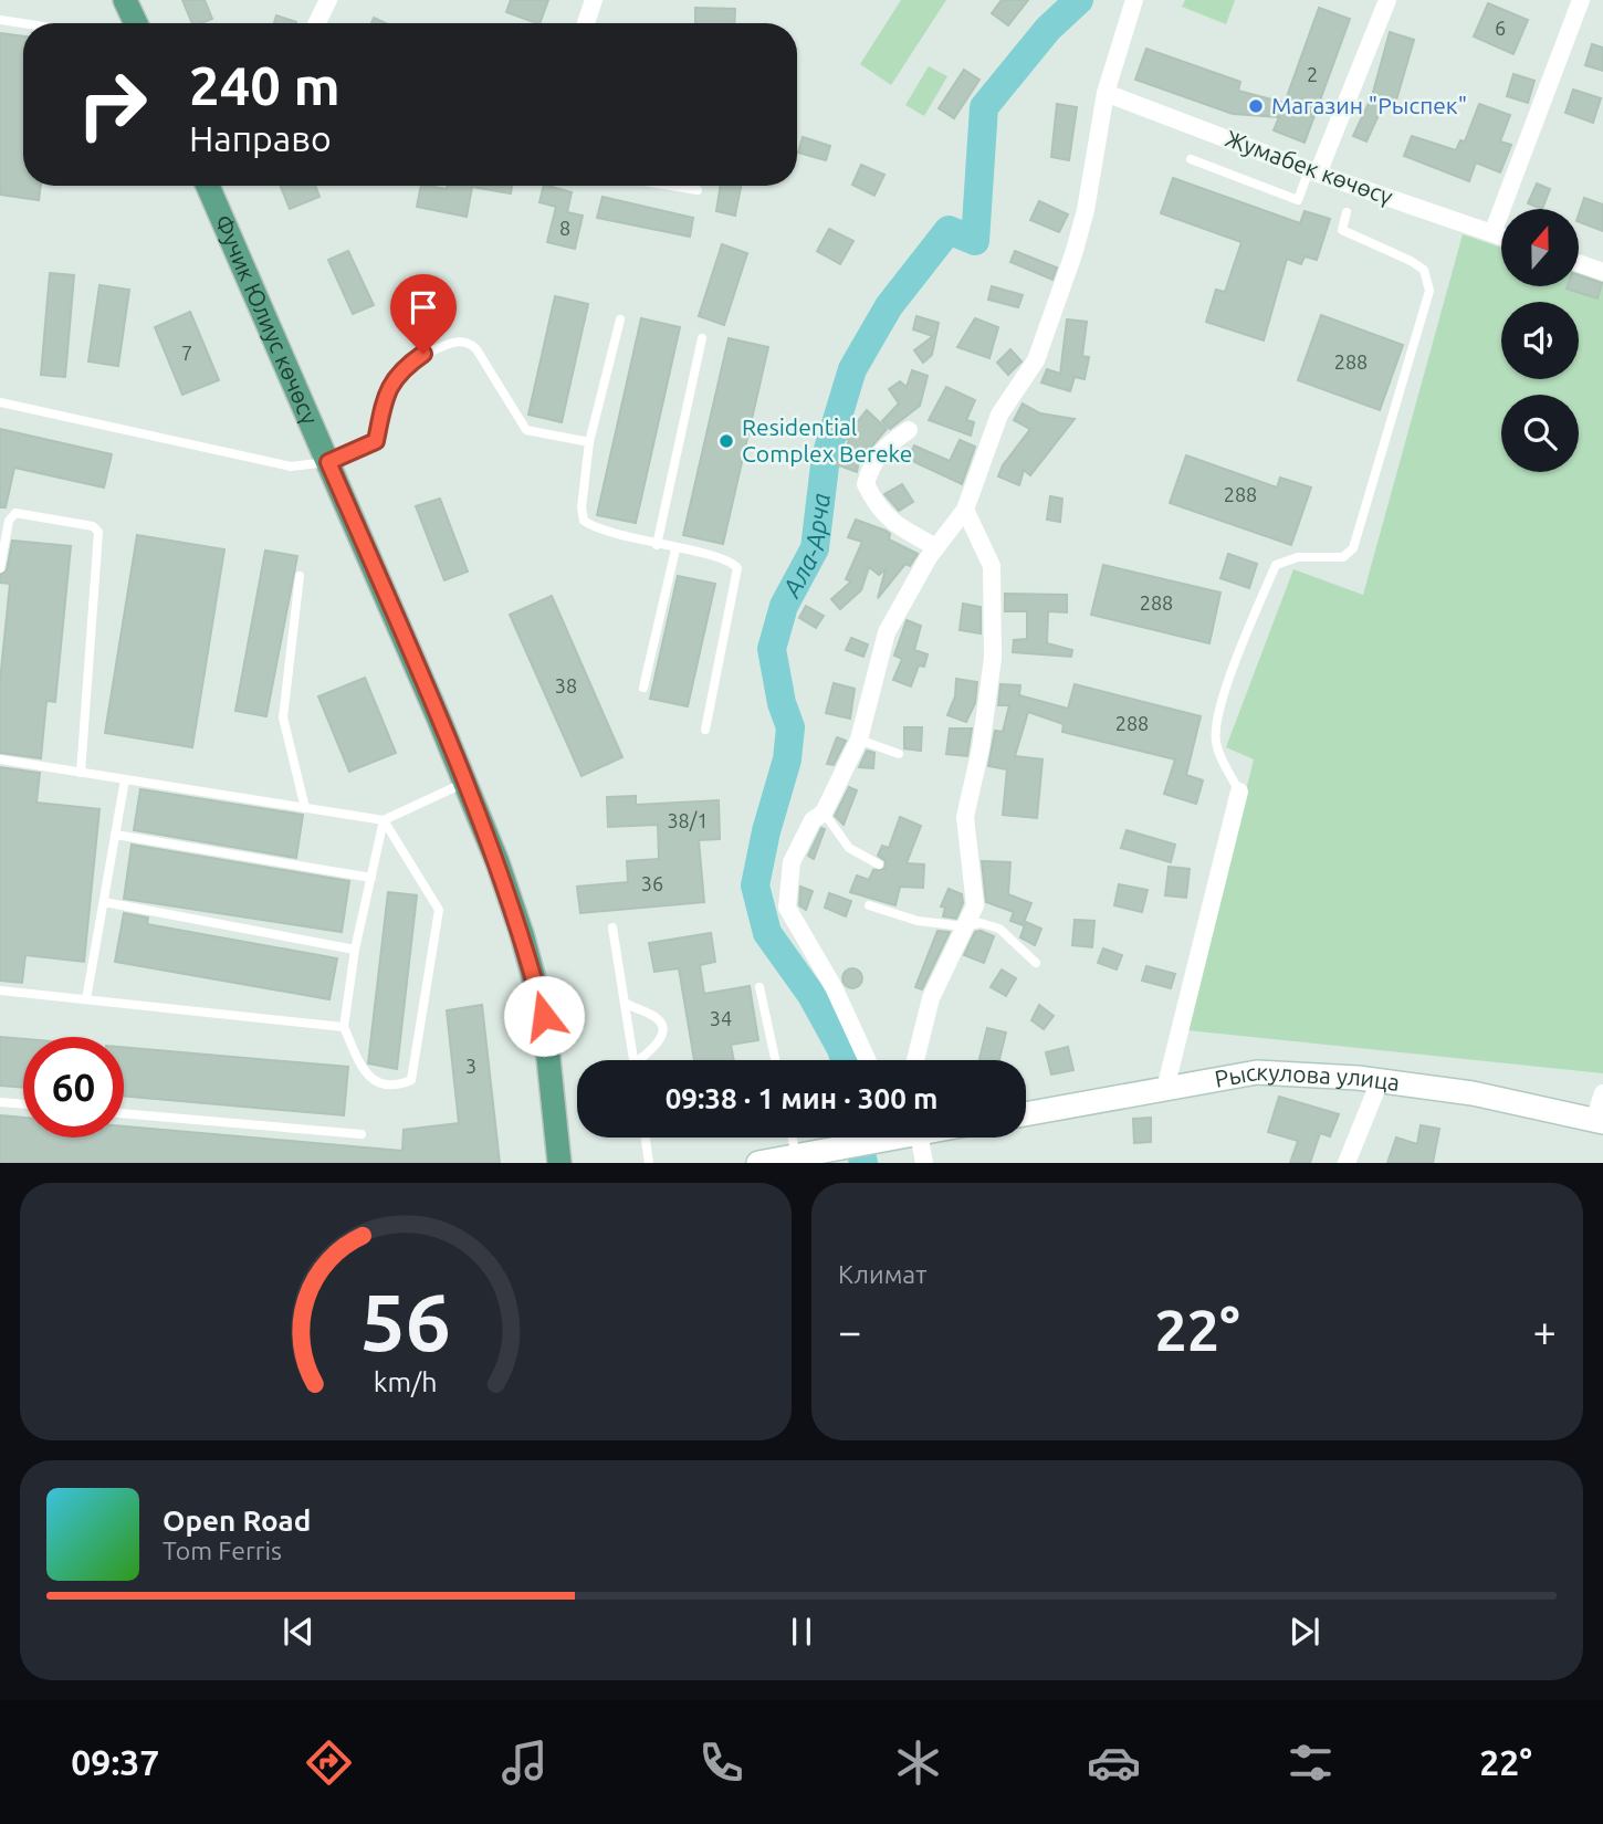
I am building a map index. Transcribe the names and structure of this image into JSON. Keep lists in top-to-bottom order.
{
  "streets": {
    "main road": ["Фучик Юлиус көчөсү", "Рыскулова улица"],
    "street": ["Жумабек көчөсү"]
  },
  "water": ["Ала-Арча"],
  "places": ["Магазин \"Рыспек\"", "Residential Complex Bereke"],
  "house_numbers": [
    "6",
    "2",
    "8",
    "7",
    "288",
    "288",
    "288",
    "38",
    "288",
    "38/1",
    "36",
    "34",
    "3"
  ],
  "north": "top",
  "page": {
    "turn": ["240 m", "Направо"],
    "limit": "60",
    "trip": "09:38 · 1 мин · 300 m",
    "tile": "Климат",
    "heat": ["−", "22°", "+"],
    "song": ["Open Road", "Tom Ferris"],
    "tabs": ["09:37", "22°"],
    "gauge": ["56", "km/h"]
  }
}
